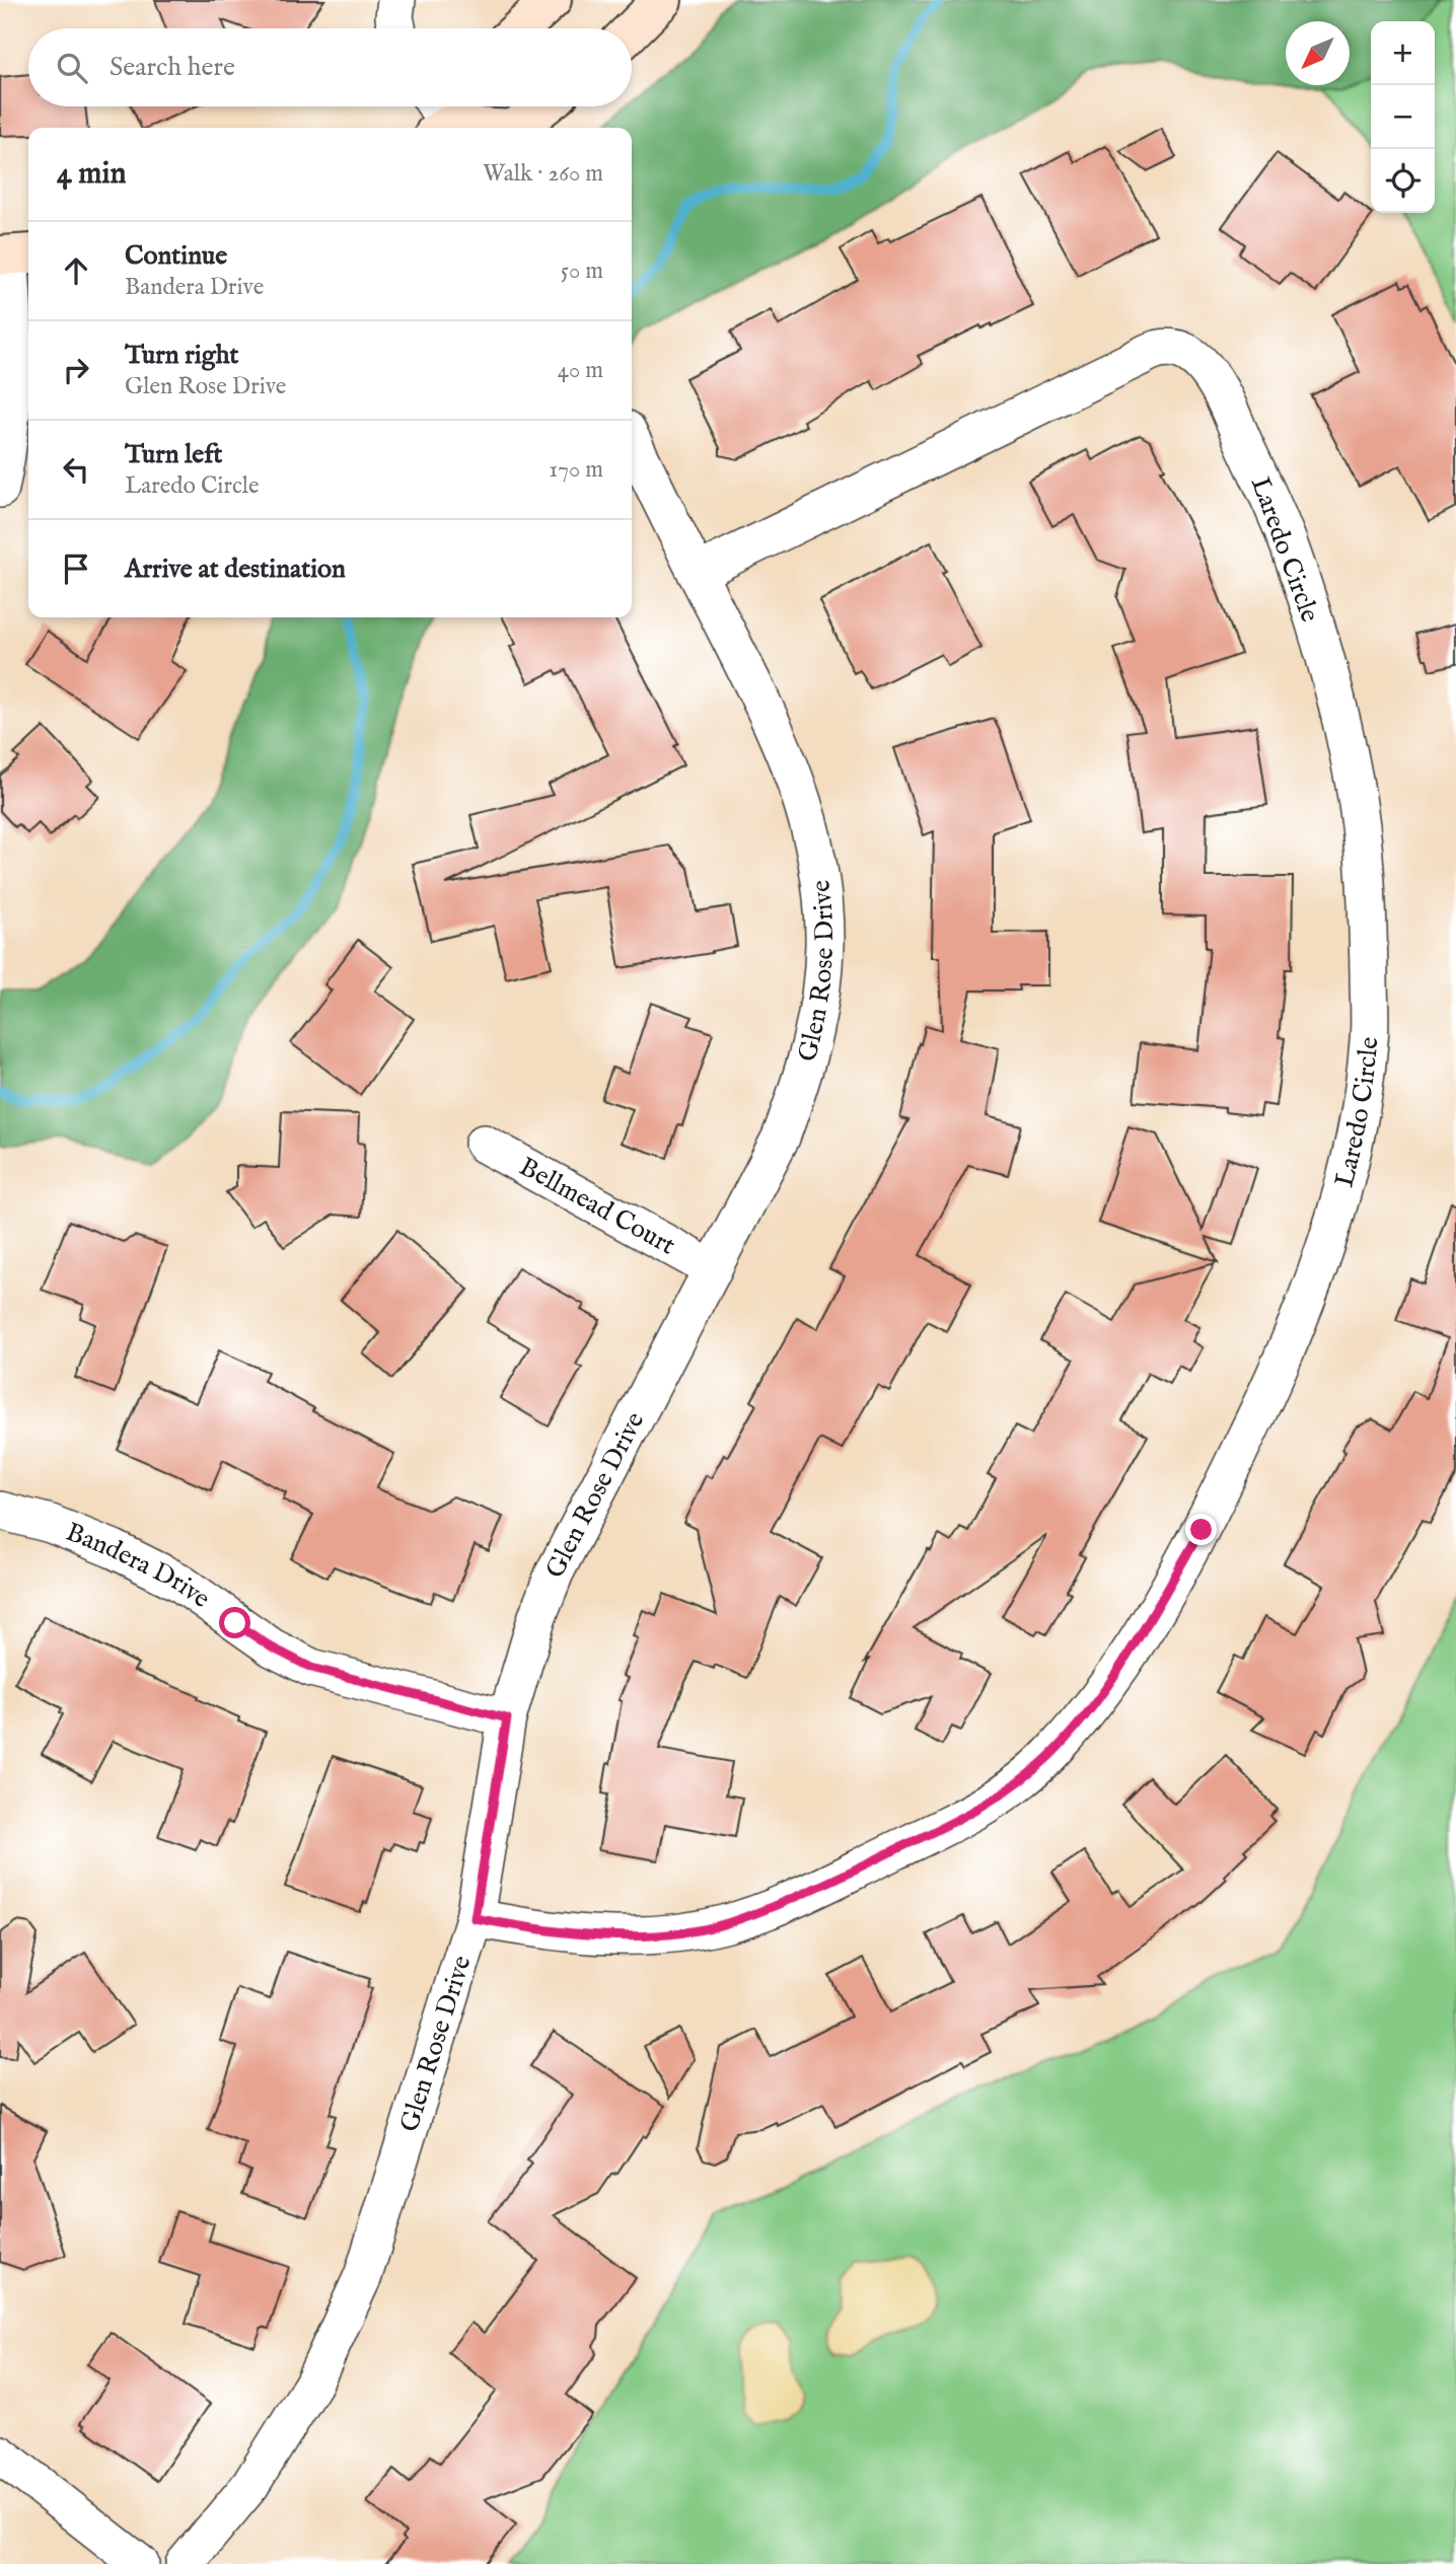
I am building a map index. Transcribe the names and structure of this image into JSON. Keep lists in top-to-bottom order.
{
  "streets": {
    "street": [
      "Laredo Circle",
      "Glen Rose Drive",
      "Bellmead Court",
      "Bandera Drive"
    ]
  },
  "crossings": [
    ["Laredo Circle", "Glen Rose Drive"],
    ["Glen Rose Drive", "Bellmead Court"],
    ["Glen Rose Drive", "Bandera Drive"]
  ],
  "north": "bottom left",
  "page": {
    "map_buttons": ["+", "−"],
    "search": "Search here",
    "heading": ["4 min", "Walk · 260 m"],
    "list": [
      ["Continue", "Bandera Drive", "50 m"],
      ["Turn right", "Glen Rose Drive", "40 m"],
      ["Turn left", "Laredo Circle", "170 m"],
      "Arrive at destination"
    ]
  }
}
